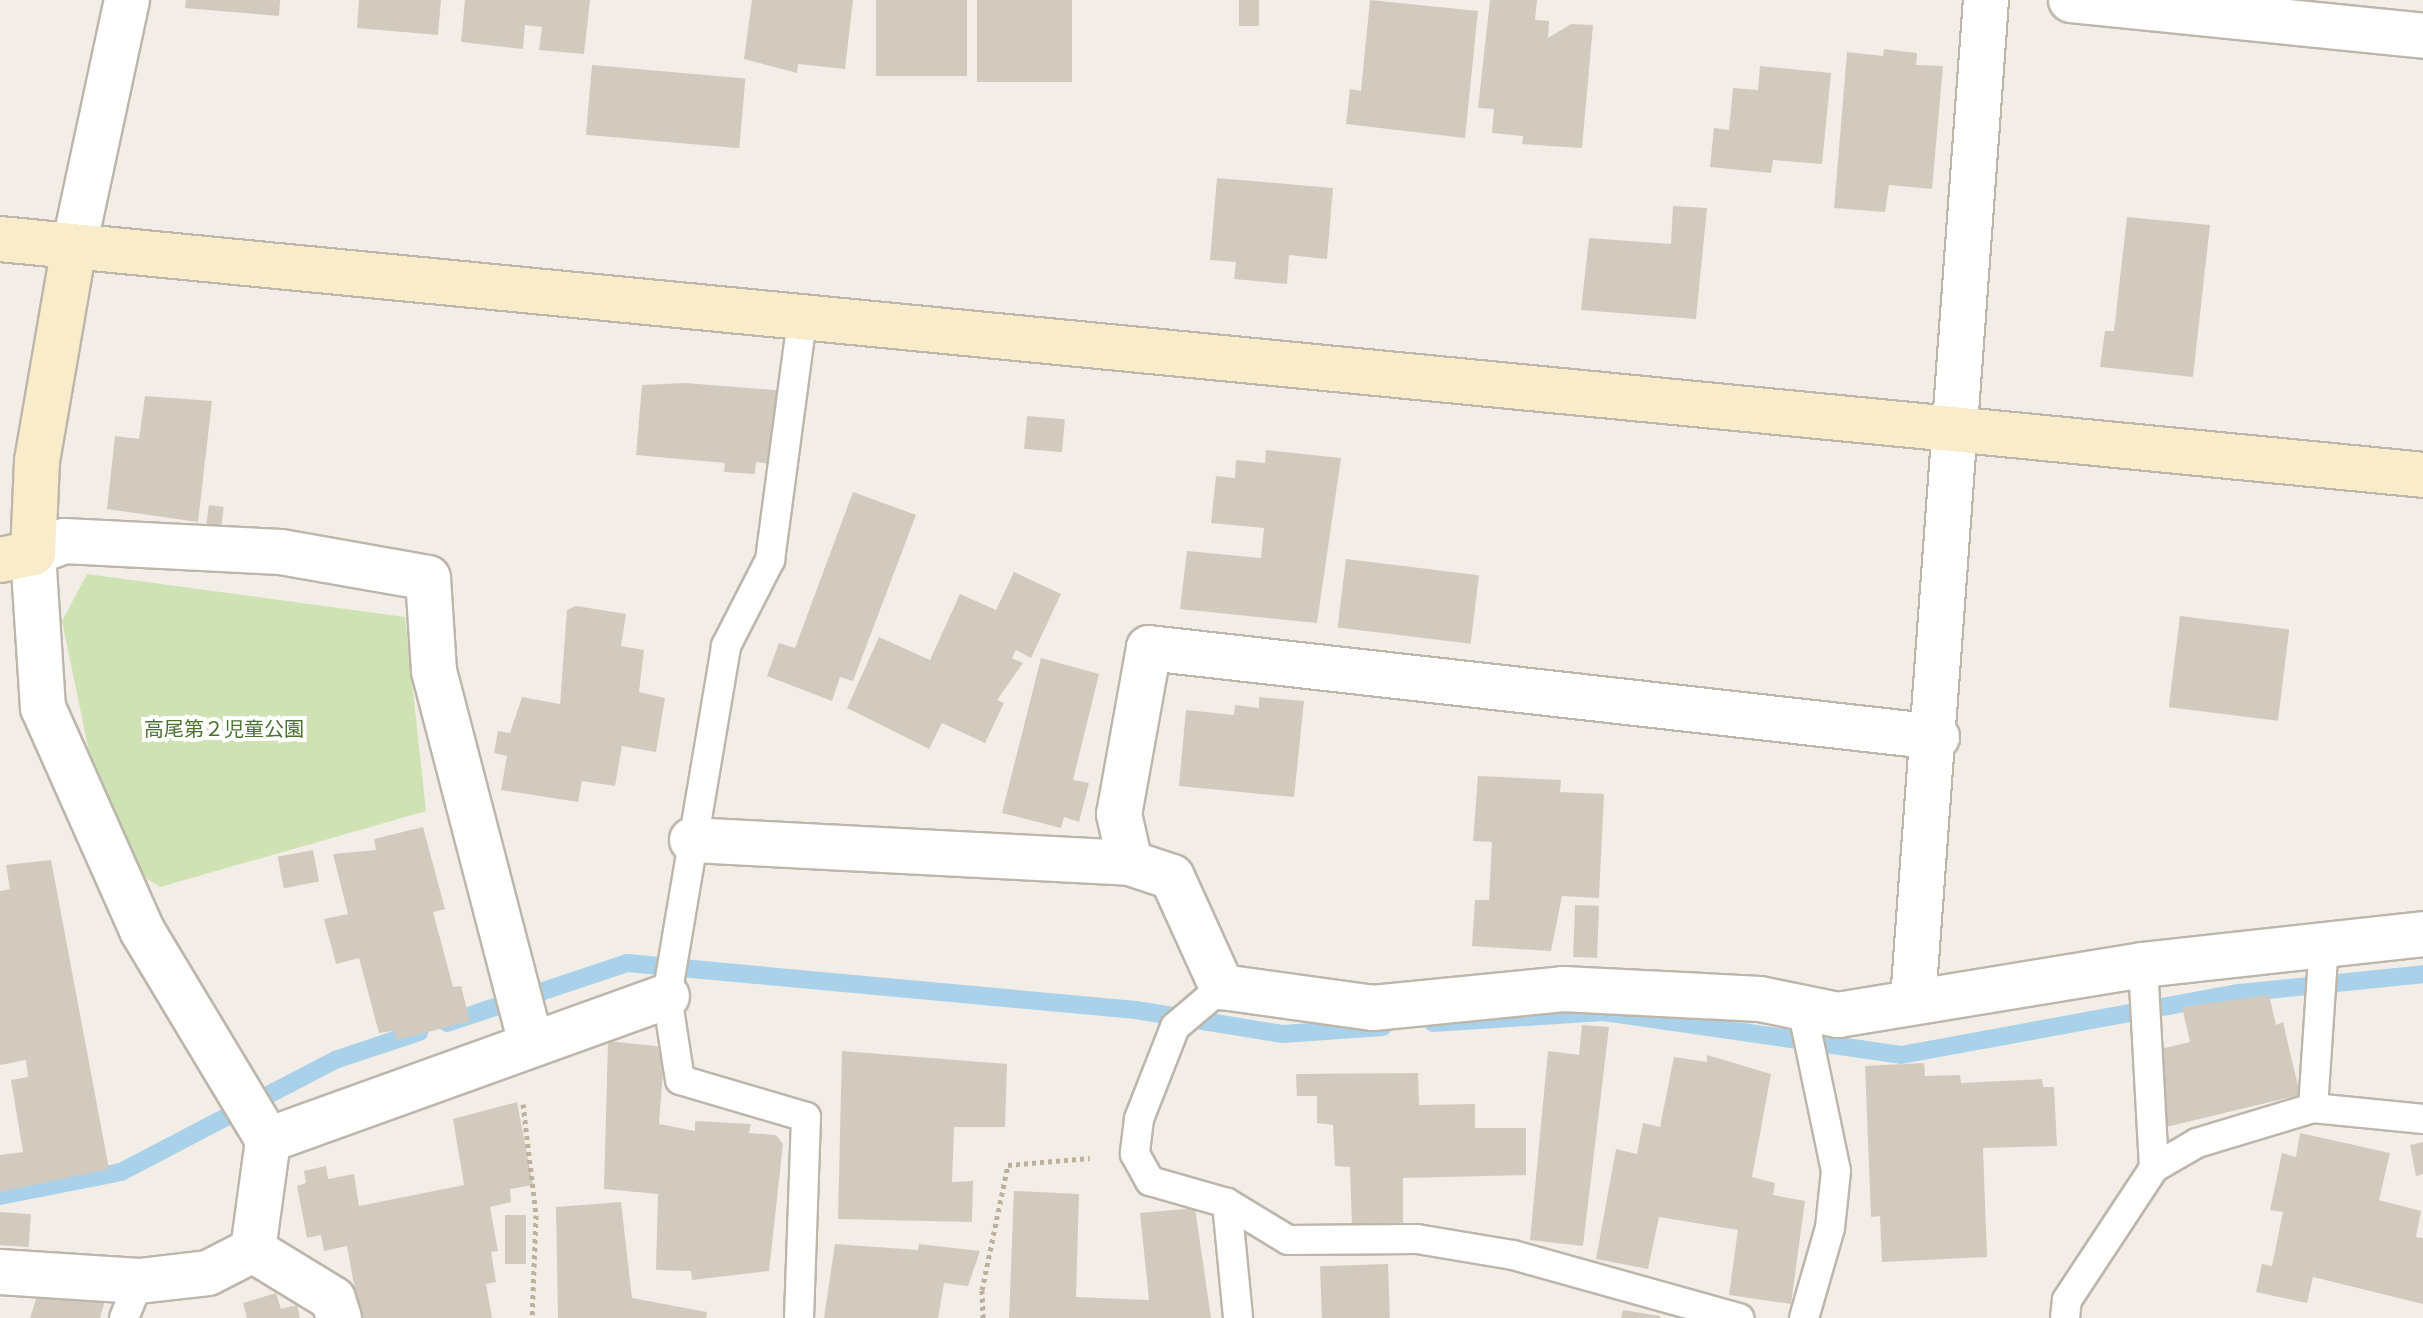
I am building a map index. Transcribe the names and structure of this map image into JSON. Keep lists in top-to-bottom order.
{
  "parks": ["高尾第２児童公園"]
}
